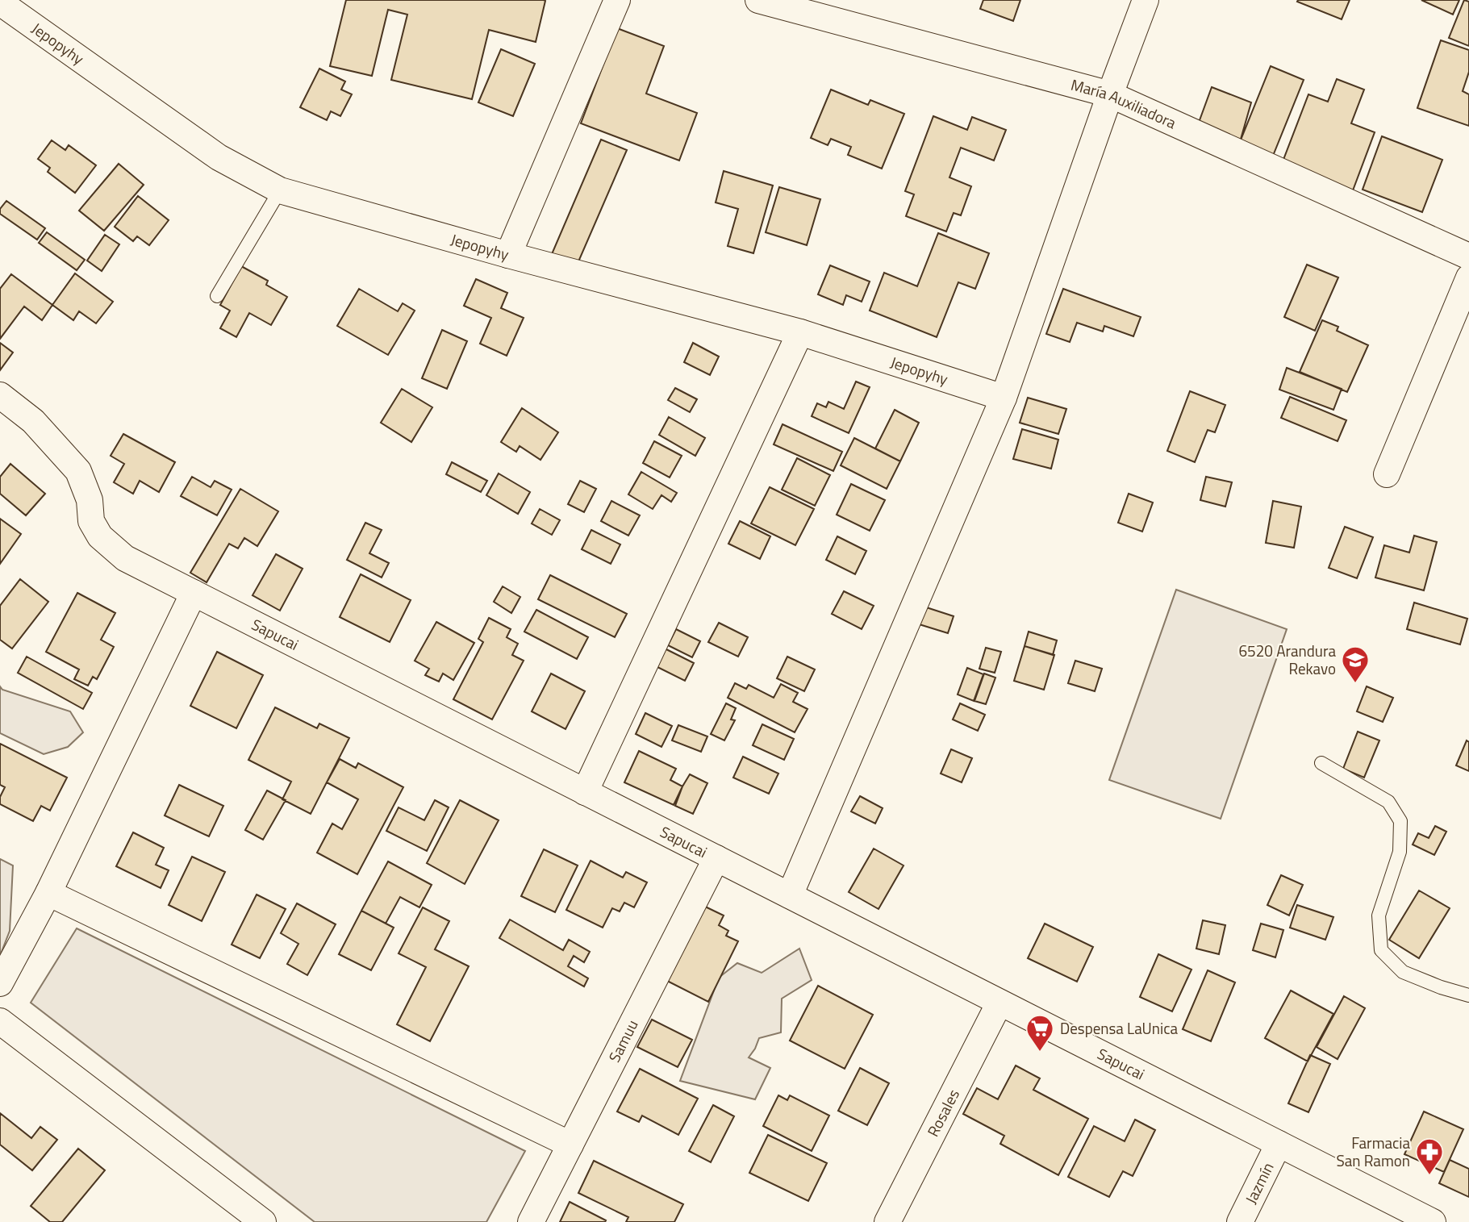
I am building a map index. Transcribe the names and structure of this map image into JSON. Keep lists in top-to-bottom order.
{
  "streets": {
    "street": [
      "Jepopyhy",
      "María Auxiliadora",
      "Sapucai",
      "Samuu",
      "Rosales",
      "Jazmín"
    ]
  },
  "crossings": [
    ["Sapucai", "Samuu"],
    ["Sapucai", "Rosales"],
    ["Sapucai", "Jazmín"]
  ],
  "places": {
    "school or university": ["6520 Arandura Rekavo"],
    "supermarket": ["Despensa LaUnica"],
    "pharmacy": ["Farmacia San Ramon"]
  }
}
